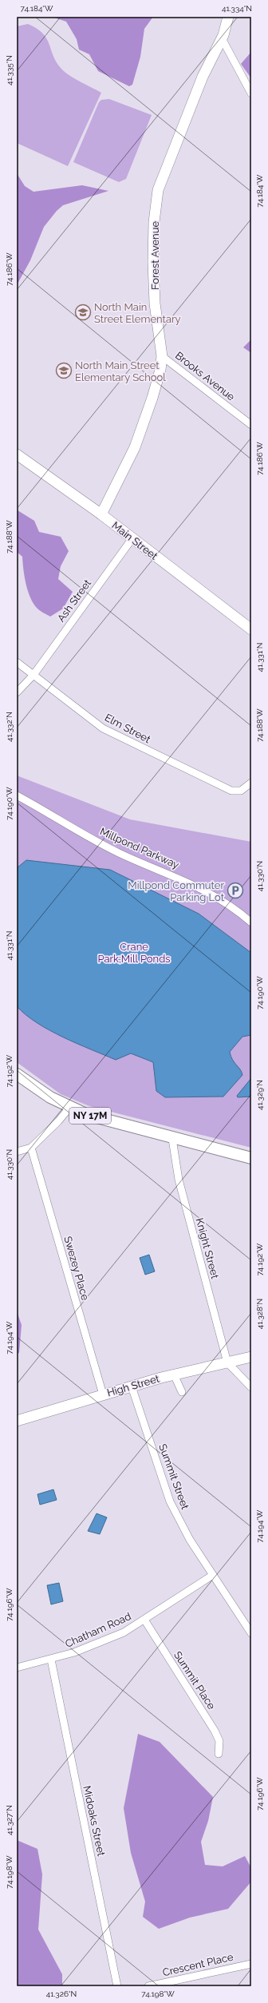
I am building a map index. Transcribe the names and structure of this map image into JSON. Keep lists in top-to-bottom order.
{
  "streets": {
    "main road": ["NY 17M"],
    "street": [
      "Forest Avenue",
      "Brooks Avenue",
      "Main Street",
      "Ash Street",
      "Elm Street",
      "Millpond Parkway",
      "Knight Street",
      "Swezey Place",
      "High Street",
      "Summit Street",
      "Chatham Road",
      "Summit Place",
      "Midoaks Street",
      "Crescent Place"
    ]
  },
  "crossings": [
    ["Forest Avenue", "Brooks Avenue"],
    ["Forest Avenue", "Main Street"],
    ["Main Street", "Ash Street"],
    ["Ash Street", "Elm Street"],
    ["NY 17M", "Knight Street"],
    ["Knight Street", "High Street"],
    ["Swezey Place", "High Street"],
    ["High Street", "Summit Street"],
    ["Summit Street", "Chatham Road"],
    ["Chatham Road", "Summit Place"],
    ["Chatham Road", "Midoaks Street"]
  ],
  "parks": ["Crane Park;Mill Ponds"],
  "places": {
    "school or university": ["North Main Street Elementary", "North Main Street Elementary School"],
    "parking": ["Millpond Commuter Parking Lot"]
  },
  "coordinates": [
    "74.184°W",
    "41.334°N",
    "41.335°N",
    "74.186°W",
    "74.188°W",
    "41.331°N",
    "41.332°N",
    "74.190°W",
    "41.330°N",
    "74.192°W",
    "41.329°N",
    "41.328°N",
    "74.194°W",
    "74.196°W",
    "41.327°N",
    "74.198°W",
    "41.326°N"
  ]
}
